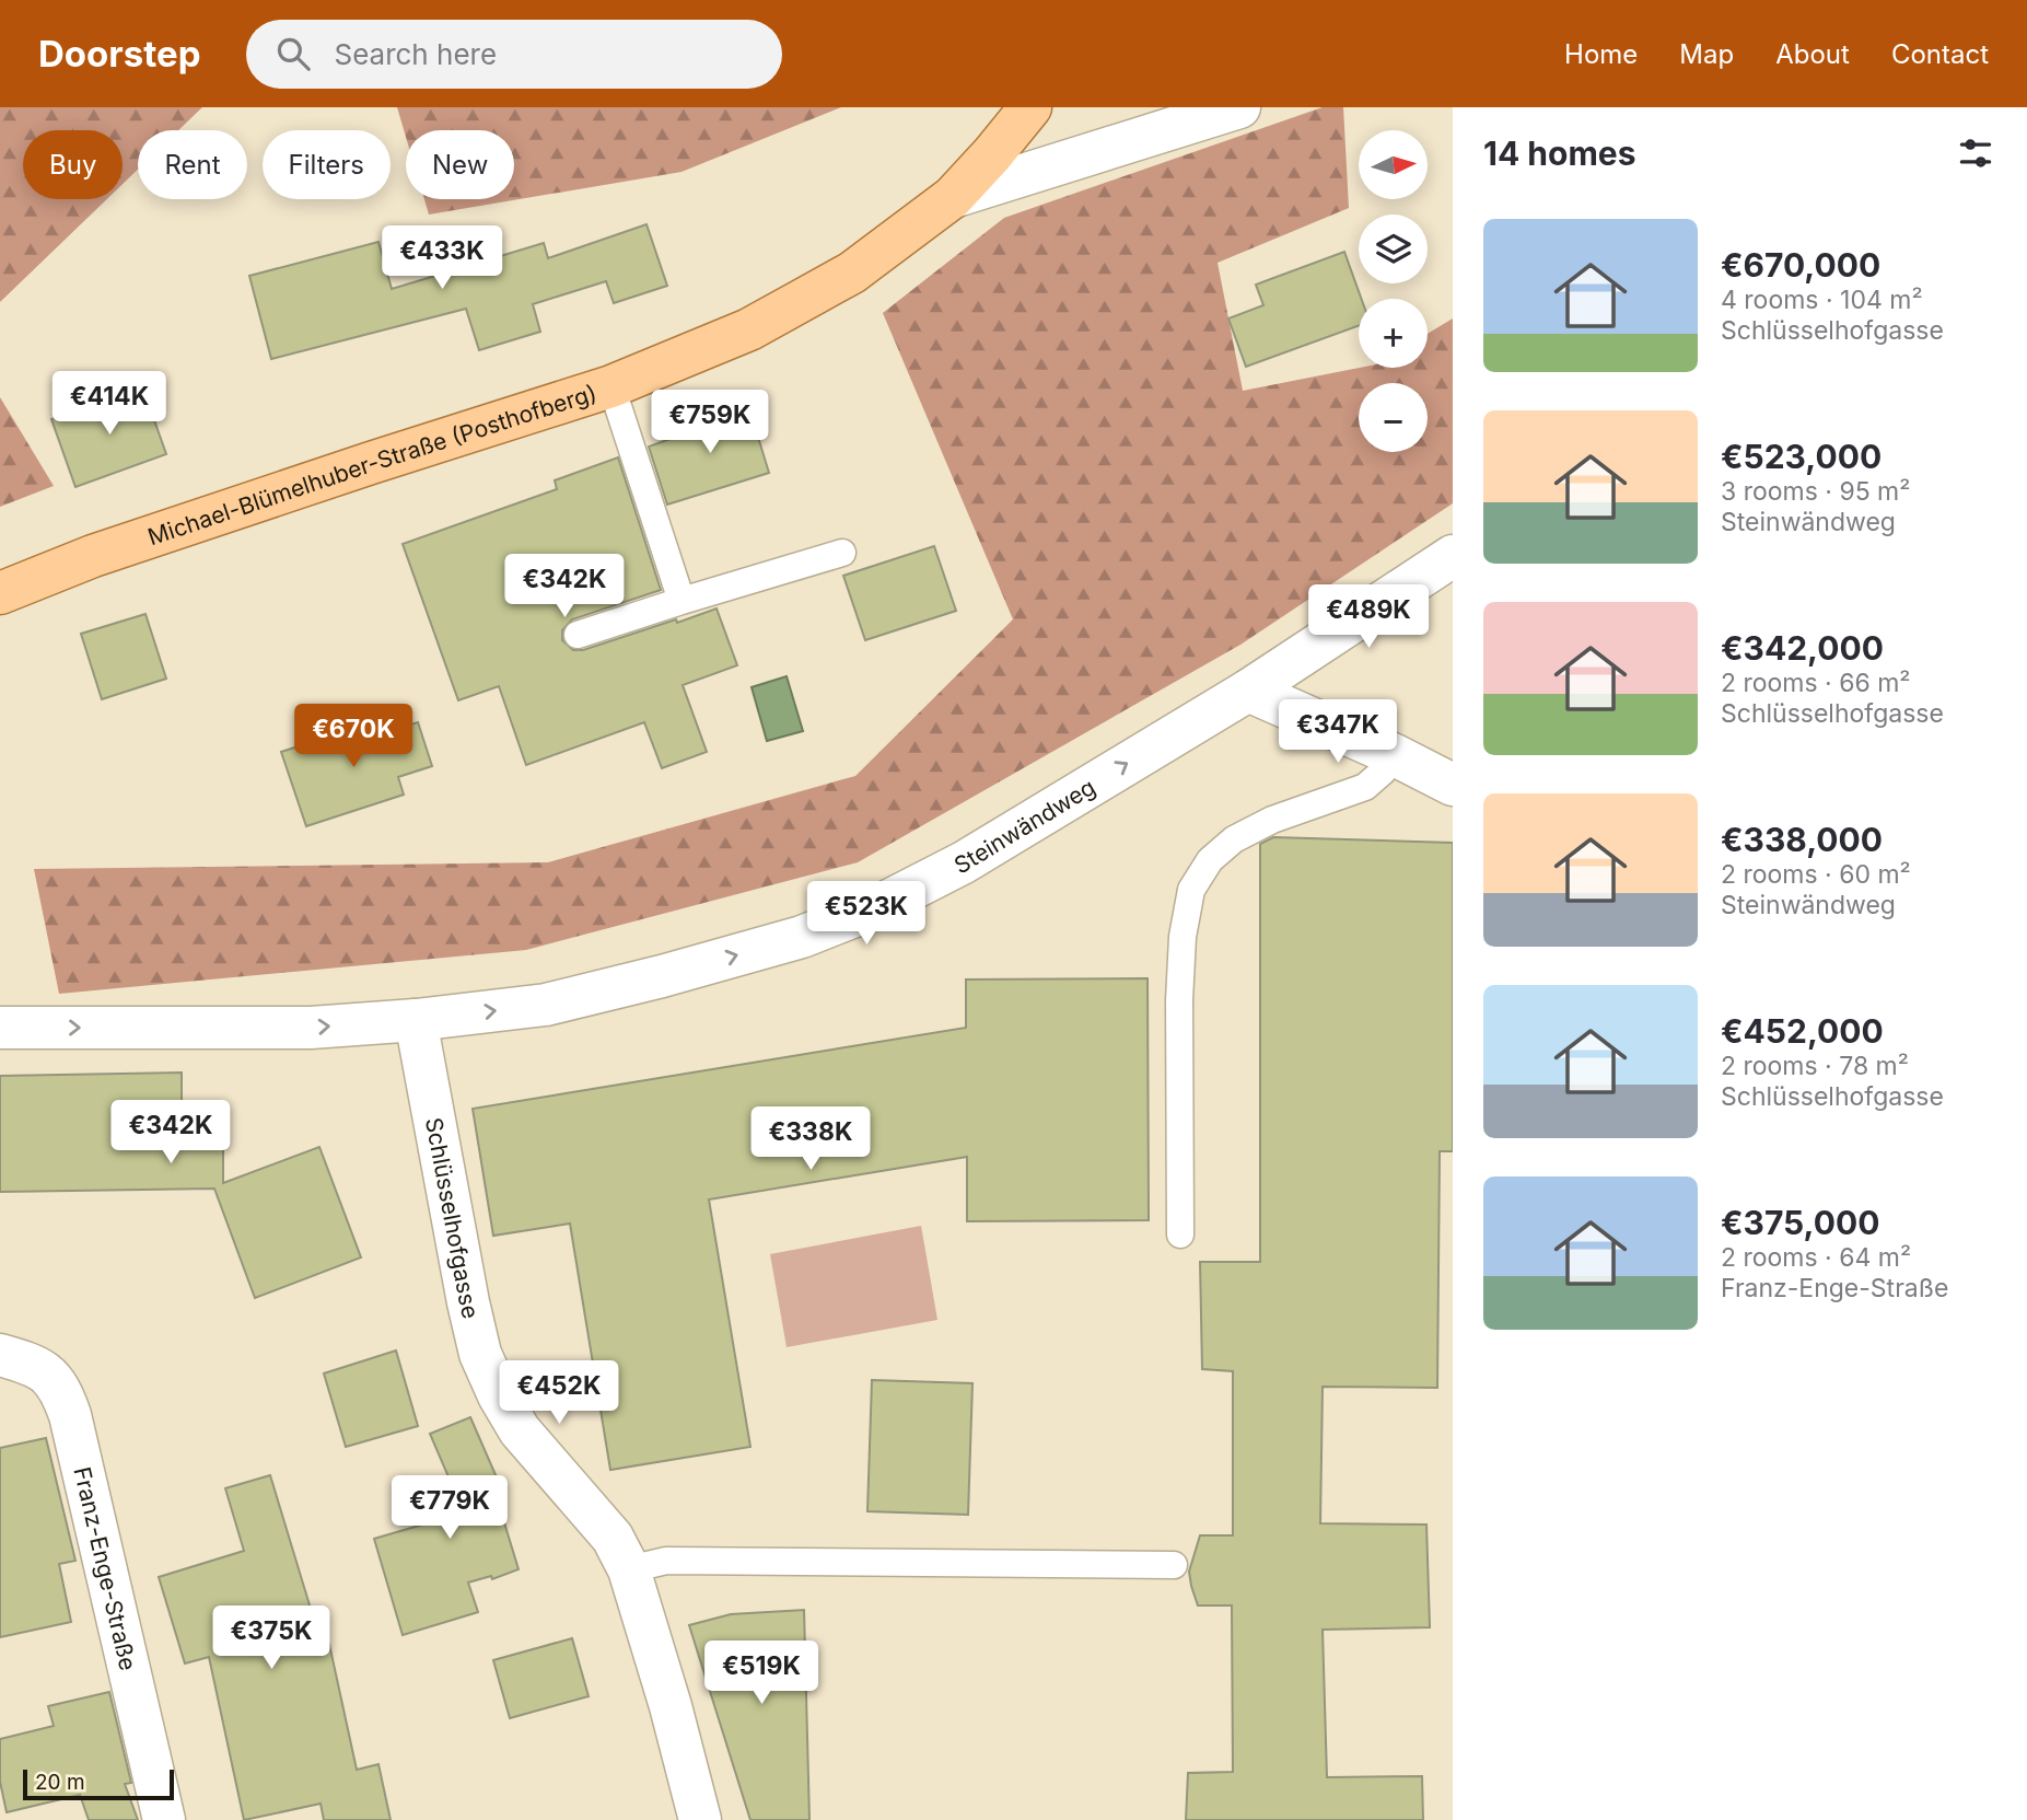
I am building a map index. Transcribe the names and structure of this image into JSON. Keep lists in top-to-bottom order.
{
  "streets": {
    "main road": ["Michael-Blümelhuber-Straße (Posthofberg)"],
    "street": ["Steinwändweg", "Schlüsselhofgasse", "Franz-Enge-Straße"]
  },
  "crossings": [
    ["Steinwändweg", "Schlüsselhofgasse"]
  ],
  "one_way": ["Steinwändweg"],
  "scale_bar": "20 m",
  "north": "right",
  "page": {
    "header": "Doorstep",
    "search": "Search here",
    "nav": [
      "Home",
      "Map",
      "About",
      "Contact"
    ],
    "heading": "14 homes",
    "map_buttons": ["+", "−"],
    "chip": [
      "Buy",
      "Rent",
      "Filters",
      "New"
    ],
    "list": [
      {
        "name": "€670,000",
        "note": "4 rooms · 104 m² · Schlüsselhofgasse"
      },
      {
        "name": "€523,000",
        "note": "3 rooms · 95 m² · Steinwändweg"
      },
      {
        "name": "€342,000",
        "note": "2 rooms · 66 m² · Schlüsselhofgasse"
      },
      {
        "name": "€338,000",
        "note": "2 rooms · 60 m² · Steinwändweg"
      },
      {
        "name": "€452,000",
        "note": "2 rooms · 78 m² · Schlüsselhofgasse"
      },
      {
        "name": "€375,000",
        "note": "2 rooms · 64 m² · Franz-Enge-Straße"
      }
    ],
    "price": [
      "€433K",
      "€414K",
      "€759K",
      "€342K",
      "€489K",
      "€347K",
      "€670K",
      "€523K",
      "€342K",
      "€338K",
      "€452K",
      "€779K",
      "€375K",
      "€519K"
    ],
    "scale": "20 m"
  }
}
